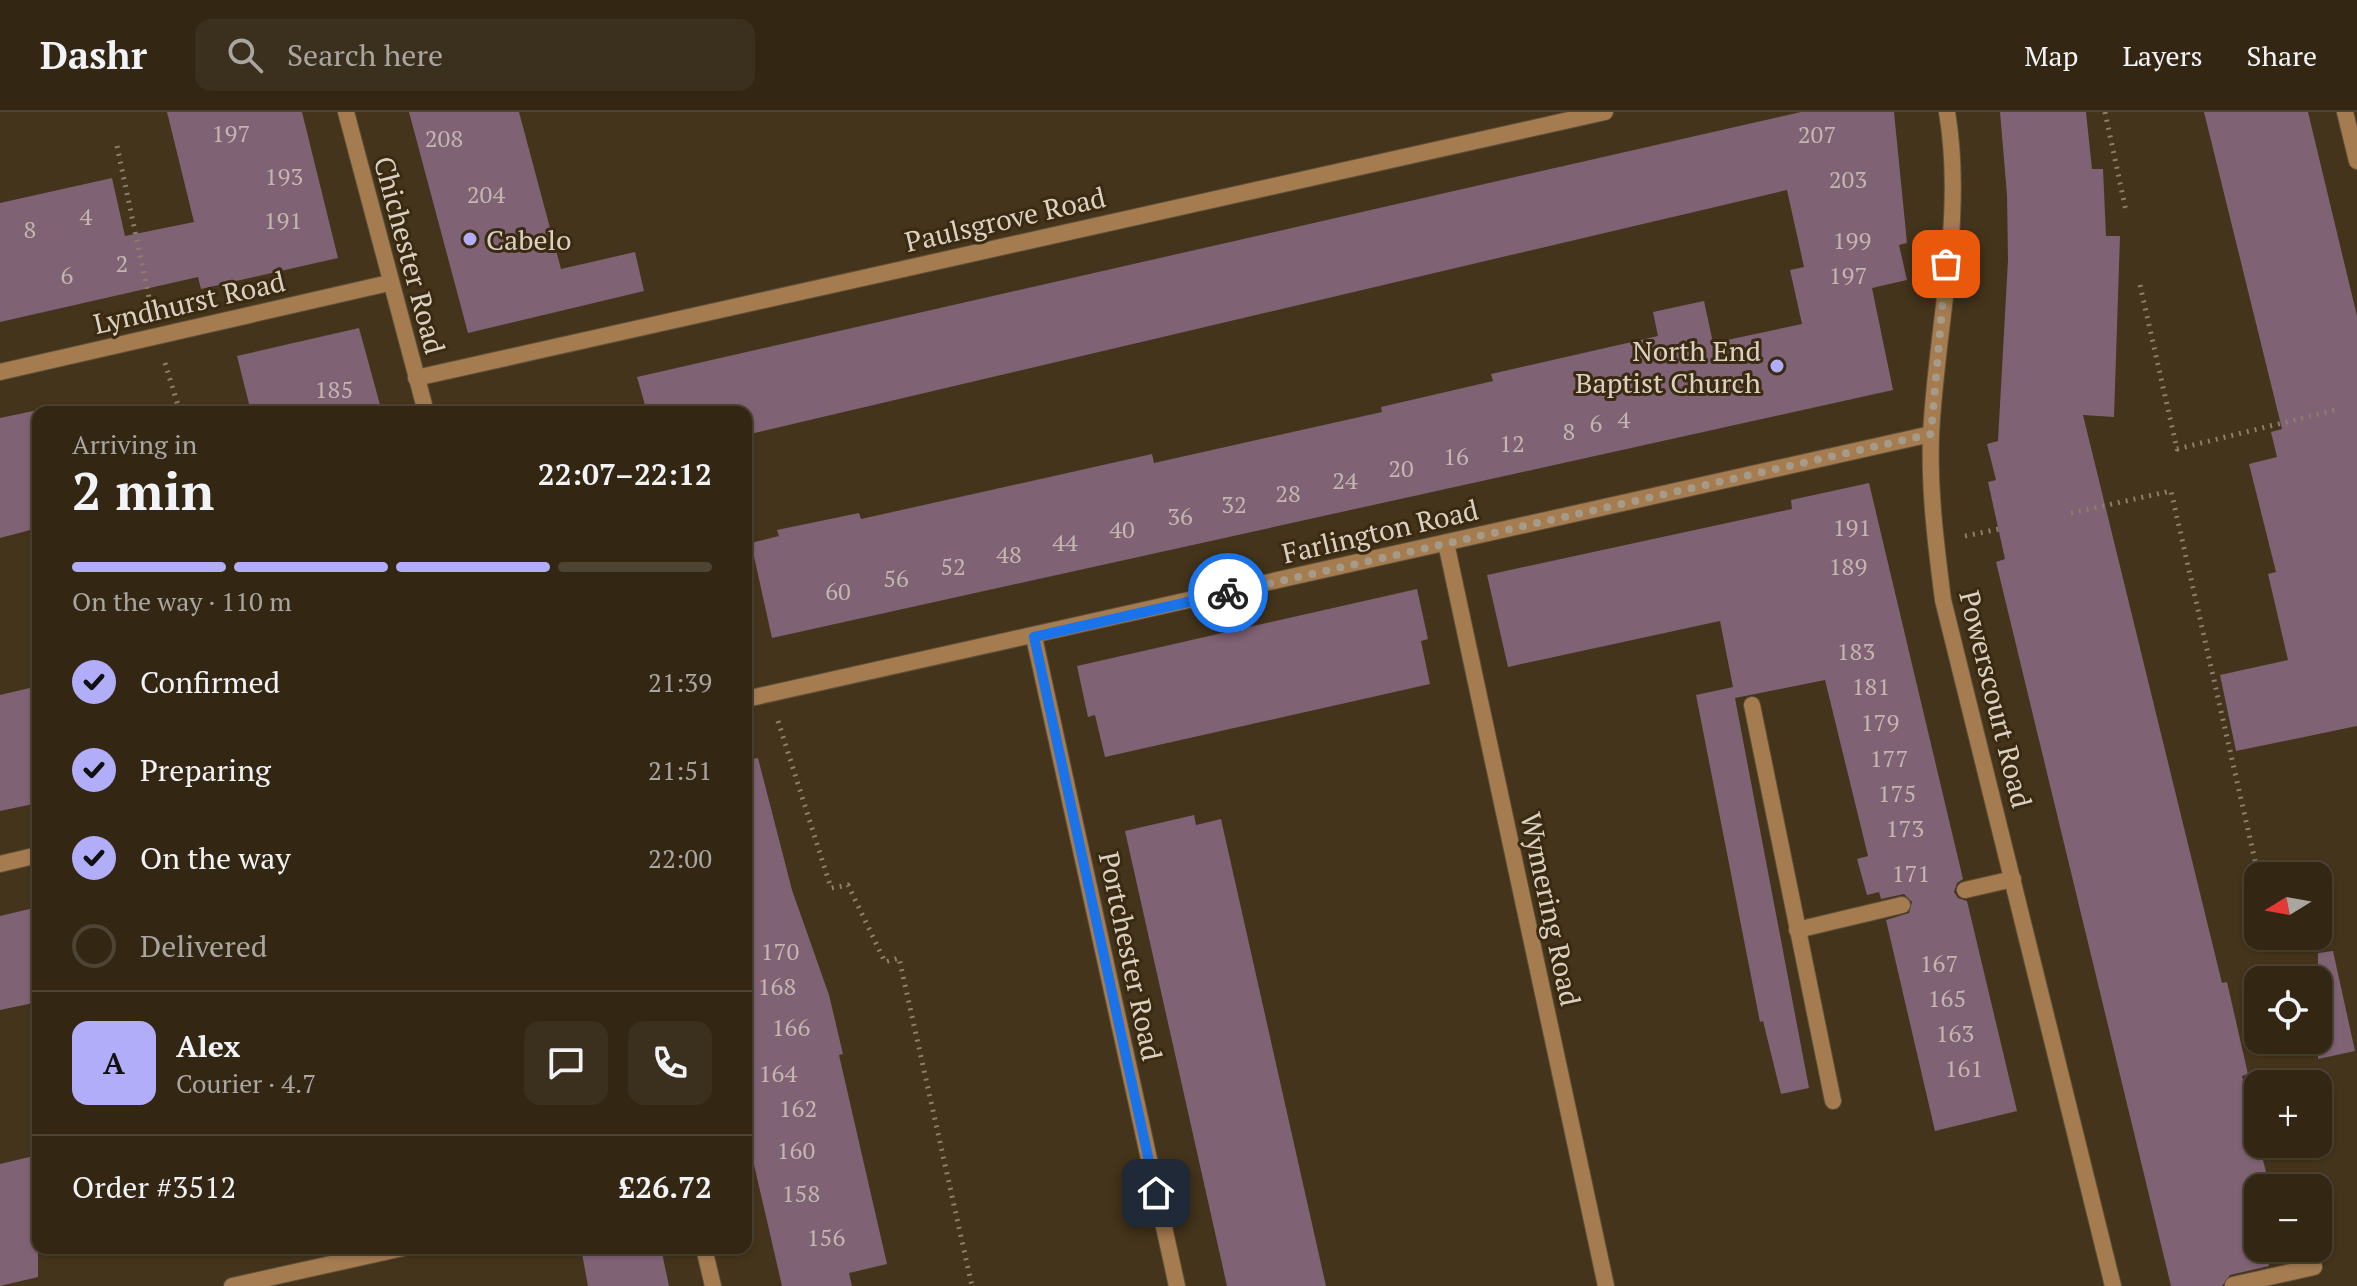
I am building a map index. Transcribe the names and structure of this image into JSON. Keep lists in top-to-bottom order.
{
  "streets": {
    "street": [
      "Paulsgrove Road",
      "Chichester Road",
      "Lyndhurst Road",
      "Farlington Road",
      "Powerscourt Road",
      "Wymering Road",
      "Portchester Road"
    ]
  },
  "crossings": [
    ["Paulsgrove Road", "Chichester Road"],
    ["Chichester Road", "Lyndhurst Road"],
    ["Farlington Road", "Powerscourt Road"],
    ["Farlington Road", "Wymering Road"],
    ["Farlington Road", "Portchester Road"]
  ],
  "places": ["Cabelo", "North End Baptist Church"],
  "house_numbers": [
    "197",
    "207",
    "208",
    "193",
    "203",
    "204",
    "4",
    "191",
    "8",
    "199",
    "2",
    "6",
    "197",
    "185",
    "4",
    "6",
    "8",
    "12",
    "16",
    "20",
    "24",
    "28",
    "32",
    "36",
    "191",
    "40",
    "44",
    "48",
    "52",
    "189",
    "56",
    "60",
    "183",
    "181",
    "179",
    "177",
    "175",
    "173",
    "171",
    "170",
    "167",
    "168",
    "165",
    "166",
    "163",
    "161",
    "164",
    "162",
    "160",
    "158",
    "156"
  ],
  "north": "left",
  "page": {
    "header": "Dashr",
    "search": "Search here",
    "nav": ["Map", "Layers", "Share"],
    "heading": ["2 min", "Arriving in", "22:07–22:12"],
    "panel": [
      "Alex",
      "Courier · 4.7",
      "Order #3512",
      "£26.72"
    ],
    "bar": "On the way · 110 m",
    "list": [
      ["Confirmed", "21:39"],
      ["Preparing", "21:51"],
      ["On the way", "22:00"],
      "Delivered"
    ],
    "map_buttons": ["+", "−"],
    "round": "A"
  }
}
